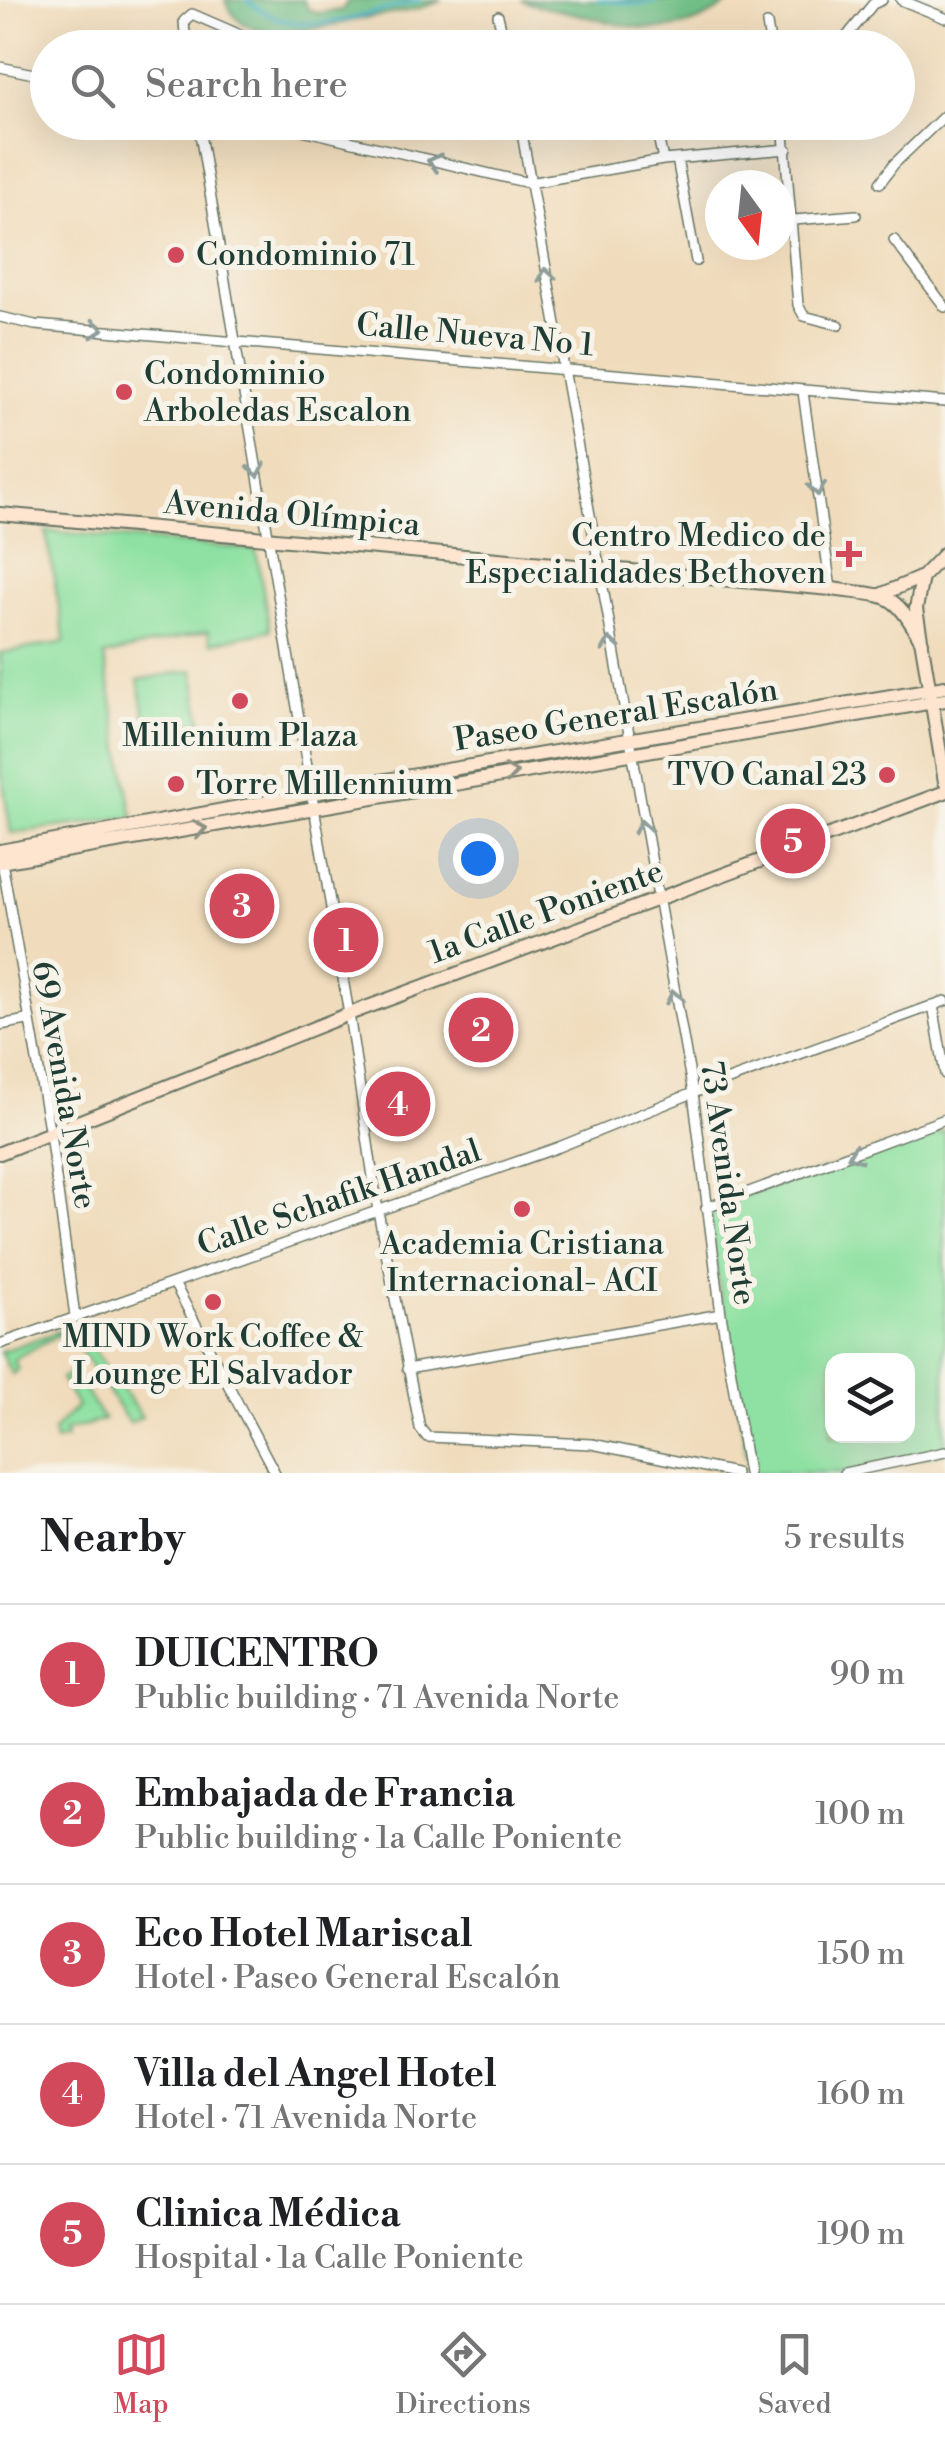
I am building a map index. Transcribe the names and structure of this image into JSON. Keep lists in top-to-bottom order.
{
  "streets": {
    "street": [
      "Calle Nueva No 1",
      "Avenida Olímpica",
      "Paseo General Escalón",
      "1a Calle Poniente",
      "69 Avenida Norte",
      "73 Avenida Norte",
      "Calle Schafik Handal"
    ]
  },
  "crossings": [
    ["Calle Nueva No 1", "73 Avenida Norte"],
    ["Avenida Olímpica", "73 Avenida Norte"],
    ["Paseo General Escalón", "69 Avenida Norte"],
    ["Paseo General Escalón", "73 Avenida Norte"],
    ["1a Calle Poniente", "69 Avenida Norte"],
    ["1a Calle Poniente", "73 Avenida Norte"],
    ["69 Avenida Norte", "Calle Schafik Handal"],
    ["73 Avenida Norte", "Calle Schafik Handal"]
  ],
  "one_way": ["73 Avenida Norte"],
  "places": {
    "other": [
      "Condominio 71",
      "Condominio Arboledas Escalon",
      "Millenium Plaza",
      "TVO Canal 23",
      "Torre Millennium",
      "Academia Cristiana Internacional- ACI",
      "MIND Work Coffee & Lounge El Salvador"
    ],
    "health": ["Centro Medico de Especialidades Bethoven"]
  },
  "north": "bottom",
  "page": {
    "search": "Search here",
    "pins": [
      "5",
      "3",
      "1",
      "2",
      "4"
    ],
    "heading": ["Nearby", "5 results"],
    "list": [
      {
        "mark": "1",
        "name": "DUICENTRO",
        "note": "Public building · 71 Avenida Norte",
        "value": "90 m"
      },
      {
        "mark": "2",
        "name": "Embajada de Francia",
        "note": "Public building · 1a Calle Poniente",
        "value": "100 m"
      },
      {
        "mark": "3",
        "name": "Eco Hotel Mariscal",
        "note": "Hotel · Paseo General Escalón",
        "value": "150 m"
      },
      {
        "mark": "4",
        "name": "Villa del Angel Hotel",
        "note": "Hotel · 71 Avenida Norte",
        "value": "160 m"
      },
      {
        "mark": "5",
        "name": "Clinica Médica",
        "note": "Hospital · 1a Calle Poniente",
        "value": "190 m"
      }
    ],
    "nav": ["Map", "Directions", "Saved"]
  }
}
